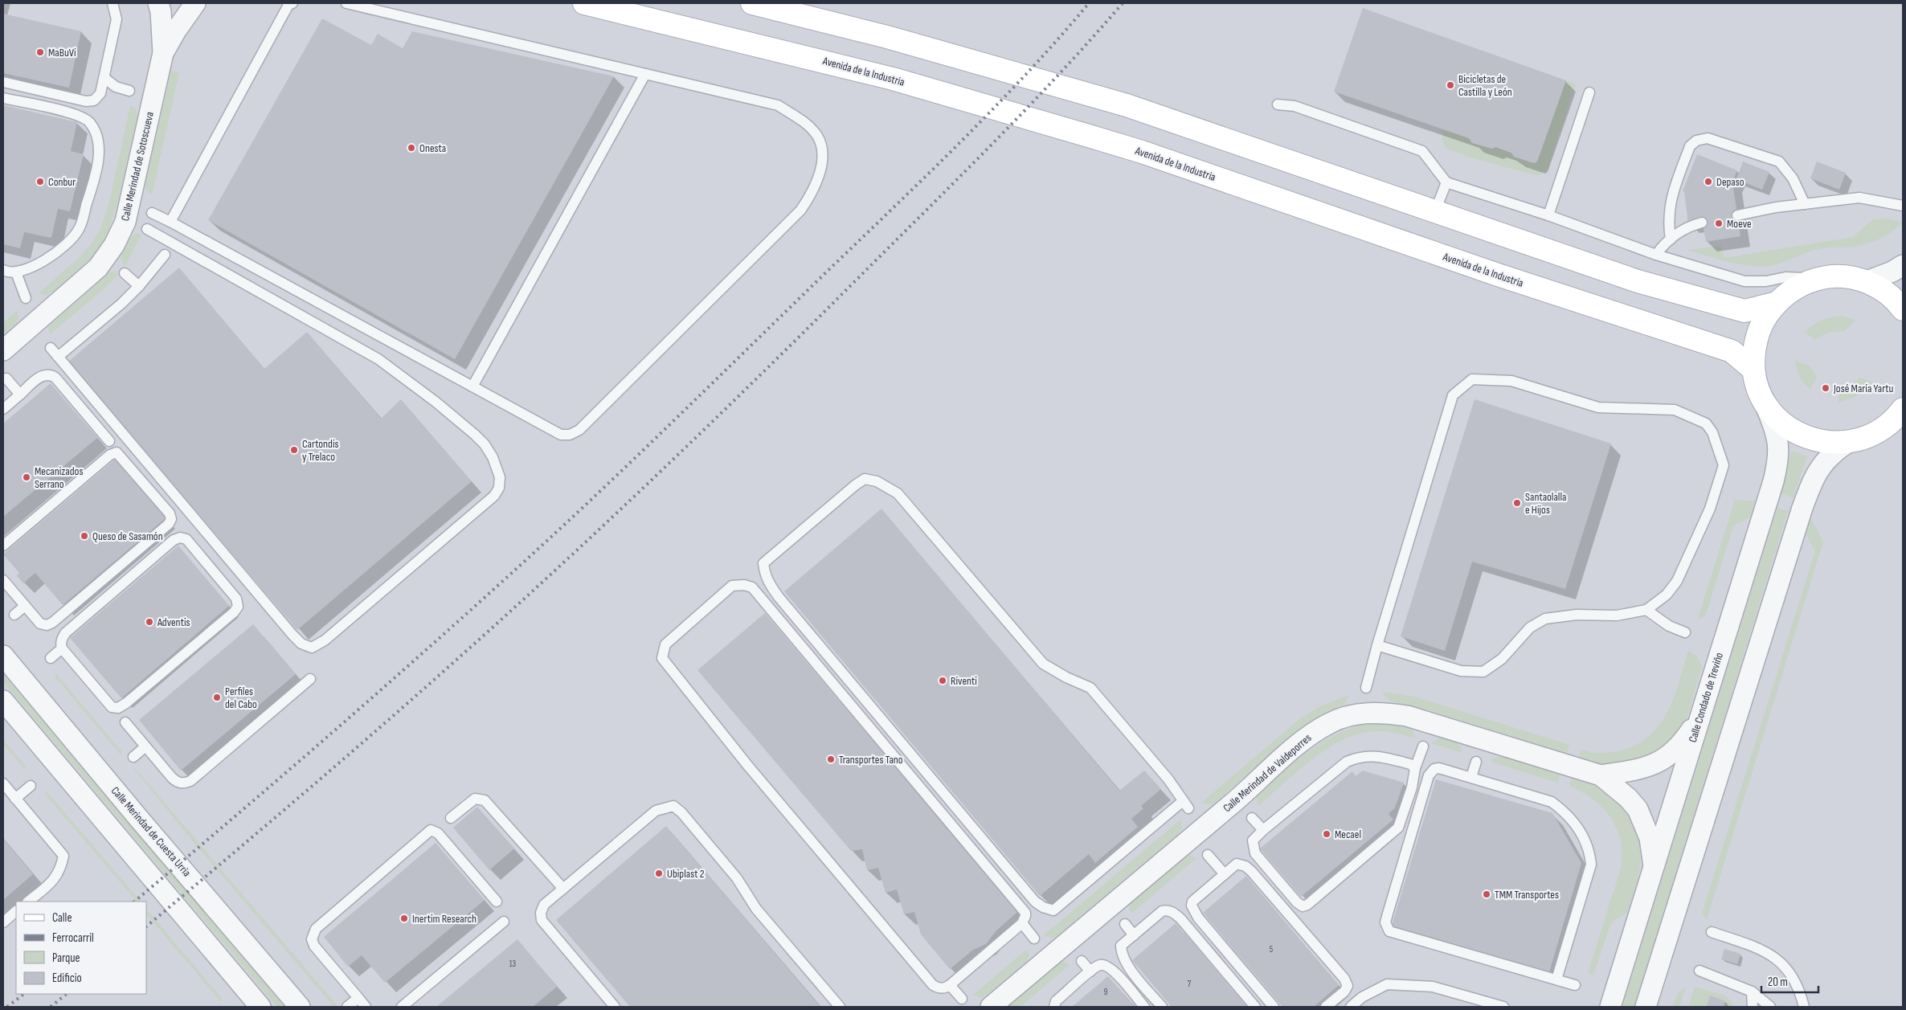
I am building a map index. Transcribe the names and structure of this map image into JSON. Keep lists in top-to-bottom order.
{
  "streets": {
    "main road": ["Avenida de la Industria"],
    "street": [
      "Calle Merindad de Sotoscueva",
      "Calle Condado de Treviño",
      "Calle Merindad de Valdeporres",
      "Calle Merindad de Cuesta Urria"
    ]
  },
  "crossings": [
    ["Avenida de la Industria", "Calle Condado de Treviño"],
    ["Calle Condado de Treviño", "Calle Merindad de Valdeporres"]
  ],
  "places": [
    "MaBuVi",
    "Bicicletas de Castilla y León",
    "Onesta",
    "Conbur",
    "Depaso",
    "Moeve",
    "José María Yartu",
    "Cartondis y Trelaco",
    "Mecanizados Serrano",
    "Santaolalla e Hijos",
    "Queso de Sasamón",
    "Adventis",
    "Riventi",
    "Perfiles del Cabo",
    "Transportes Tano",
    "Mecael",
    "Ubiplast 2",
    "TMM Transportes",
    "Inertim Research"
  ],
  "house_numbers": [
    "5",
    "13",
    "7",
    "9"
  ],
  "legend": [
    "Calle",
    "Ferrocarril",
    "Parque",
    "Edificio"
  ],
  "scale_bar": "20 m"
}
